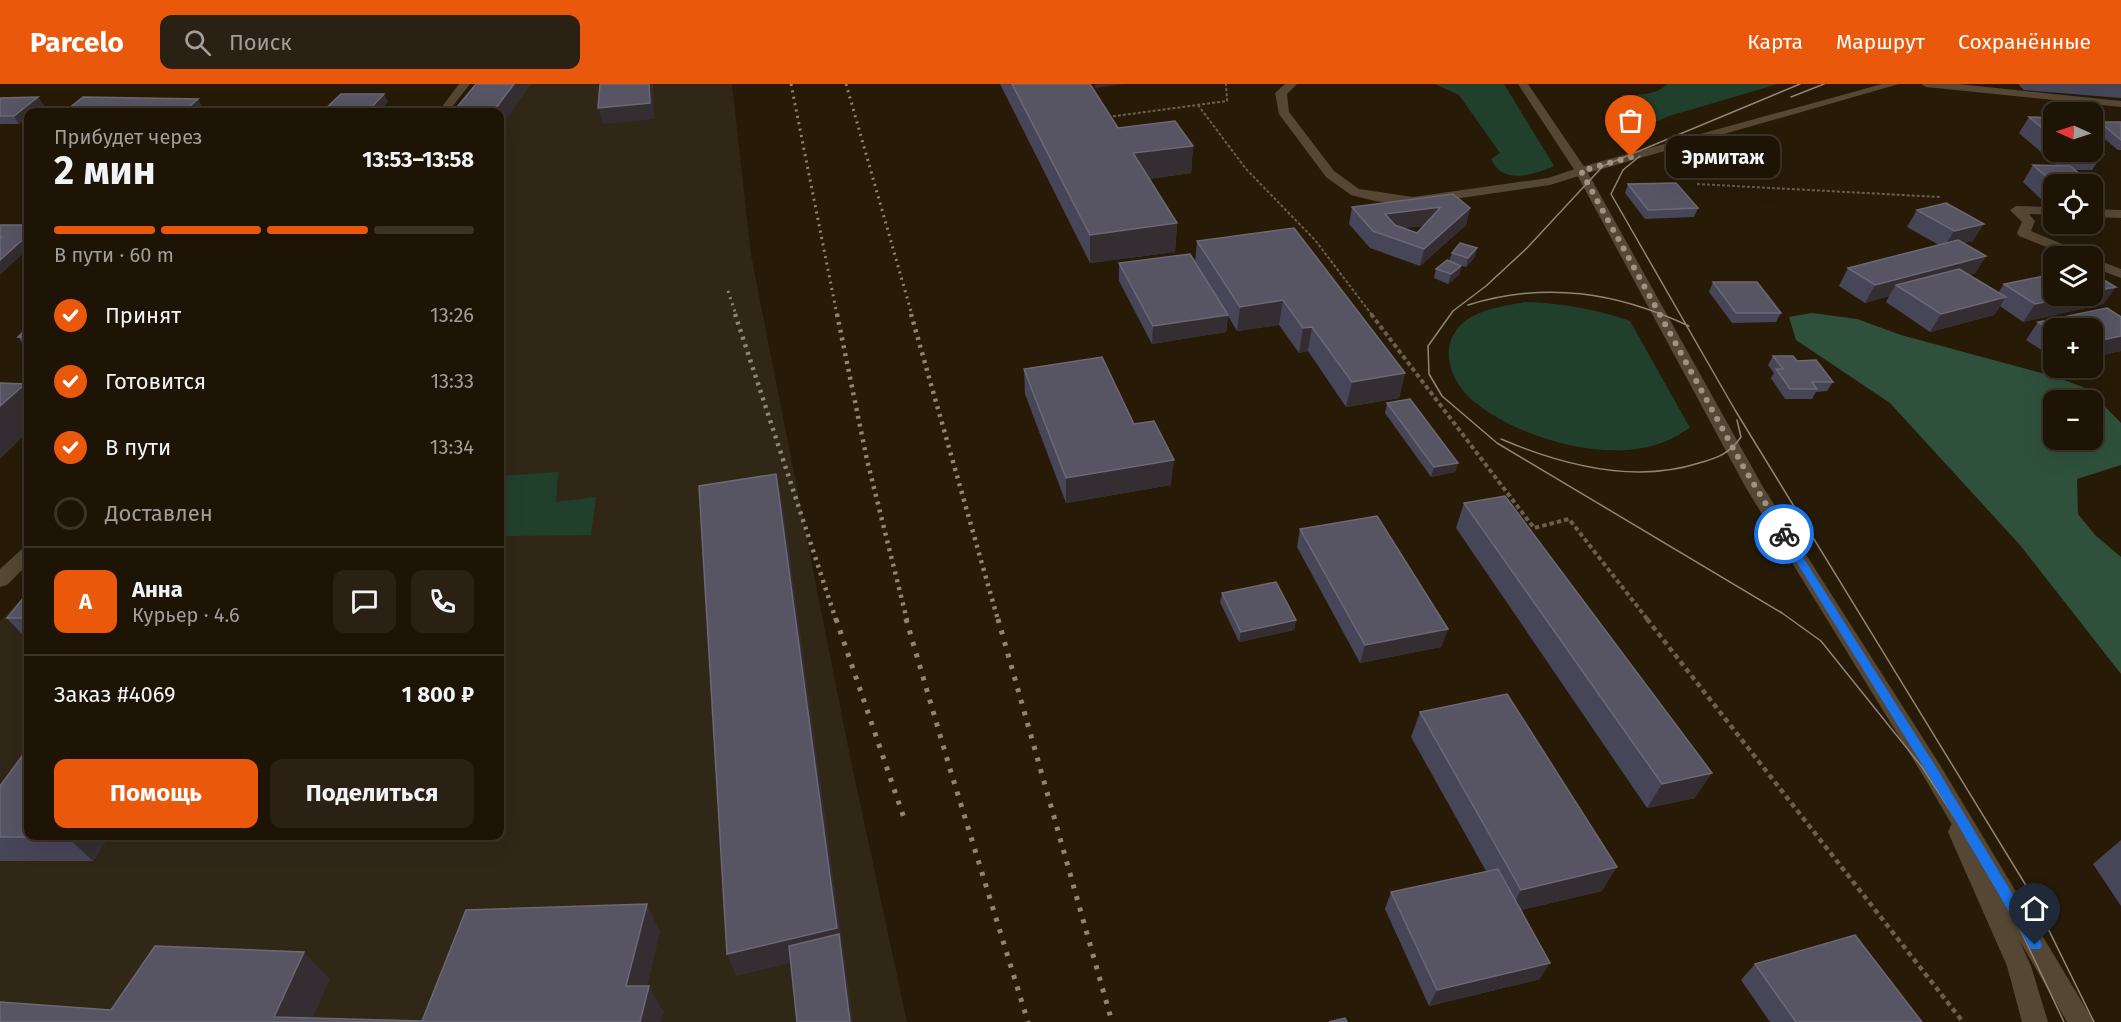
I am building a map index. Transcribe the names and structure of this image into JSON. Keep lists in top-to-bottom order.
{
  "places": ["Эрмитаж"],
  "north": "left",
  "page": {
    "header": "Parcelo",
    "search": "Поиск",
    "nav": ["Карта", "Маршрут", "Сохранённые"],
    "map_buttons": ["+", "−"],
    "heading": ["2 мин", "Прибудет через", "13:53–13:58"],
    "panel": [
      "Анна",
      "Курьер · 4.6",
      "Заказ #4069",
      "1 800 ₽"
    ],
    "bubble": "Эрмитаж",
    "bar": "В пути · 60 m",
    "list": [
      ["Принят", "13:26"],
      ["Готовится", "13:33"],
      ["В пути", "13:34"],
      "Доставлен"
    ],
    "round": "А",
    "buttons": ["Помощь", "Поделиться"]
  }
}
